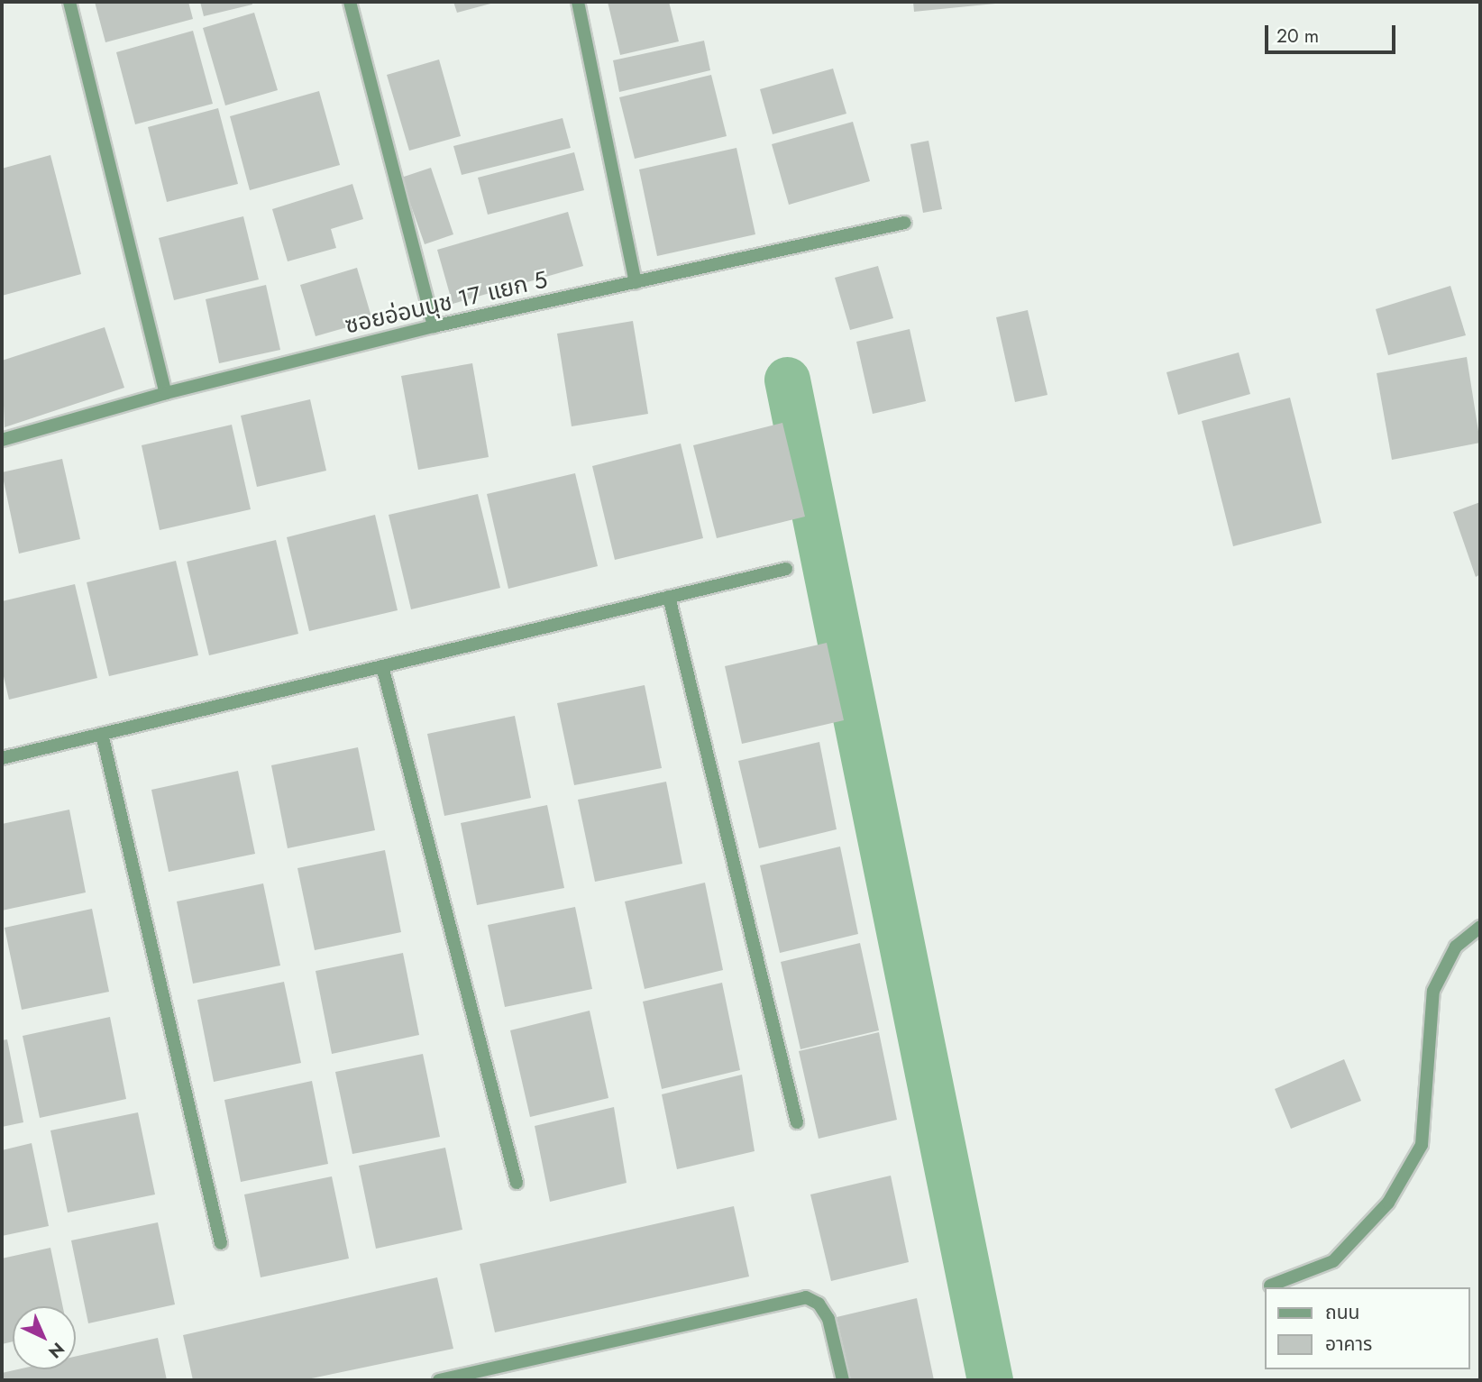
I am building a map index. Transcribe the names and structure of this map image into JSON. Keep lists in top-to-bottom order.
{
  "streets": {
    "street": ["ซอยอ่อนนุช 17 แยก 5"]
  },
  "legend": ["ถนน", "อาคาร"],
  "scale_bar": "20 m",
  "north": "bottom right"
}
